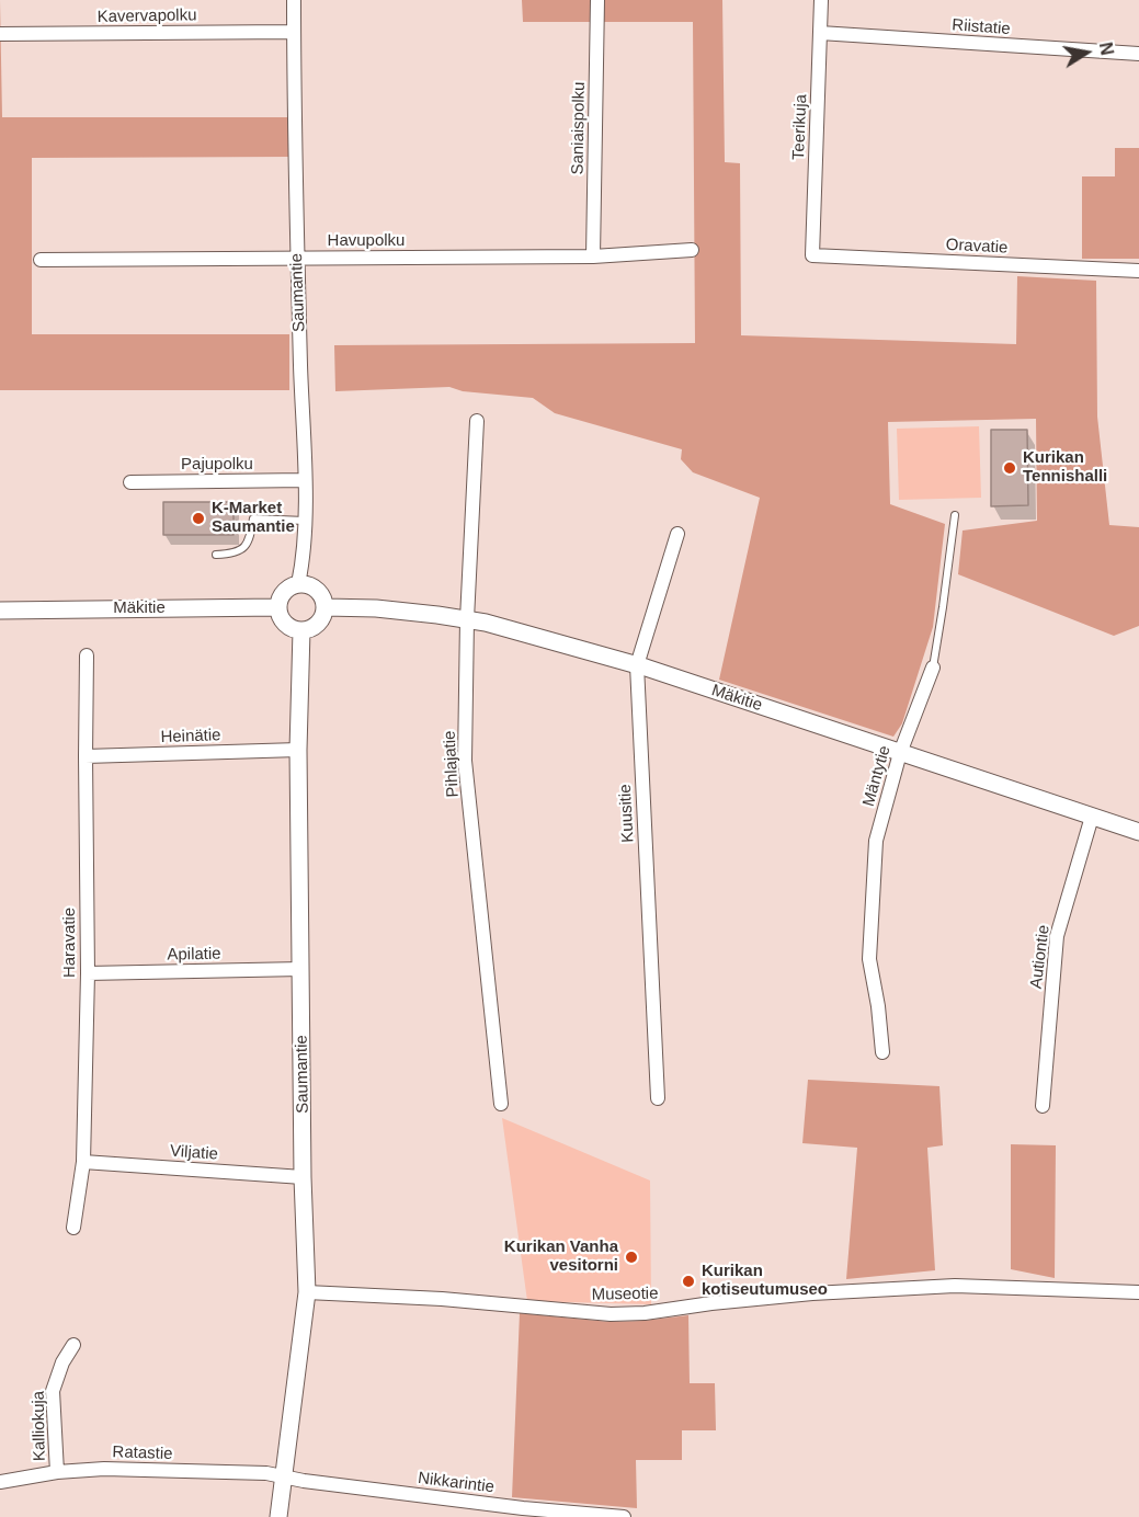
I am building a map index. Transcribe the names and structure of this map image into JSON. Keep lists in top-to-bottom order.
{
  "streets": {
    "street": [
      "Kavervapolku",
      "Riistatie",
      "Teerikuja",
      "Saniaispolku",
      "Havupolku",
      "Oravatie",
      "Saumantie",
      "Pajupolku",
      "Mäkitie",
      "Heinätie",
      "Pihlajatie",
      "Mäntytie",
      "Kuusitie",
      "Haravatie",
      "Apilatie",
      "Autiontie",
      "Viljatie",
      "Museotie",
      "Kalliokuja",
      "Ratastie",
      "Nikkarintie"
    ]
  },
  "crossings": [
    ["Kavervapolku", "Saumantie"],
    ["Riistatie", "Teerikuja"],
    ["Teerikuja", "Oravatie"],
    ["Saniaispolku", "Havupolku"],
    ["Havupolku", "Saumantie"],
    ["Saumantie", "Pajupolku"],
    ["Saumantie", "Mäkitie"],
    ["Saumantie", "Heinätie"],
    ["Saumantie", "Apilatie"],
    ["Saumantie", "Viljatie"],
    ["Saumantie", "Museotie"],
    ["Saumantie", "Ratastie"],
    ["Saumantie", "Nikkarintie"],
    ["Mäkitie", "Pihlajatie"],
    ["Mäkitie", "Mäntytie"],
    ["Mäkitie", "Kuusitie"],
    ["Mäkitie", "Autiontie"],
    ["Heinätie", "Haravatie"],
    ["Haravatie", "Apilatie"],
    ["Haravatie", "Viljatie"],
    ["Kalliokuja", "Ratastie"],
    ["Ratastie", "Nikkarintie"]
  ],
  "places": [
    "Kurikan Tennishalli",
    "K-Market Saumantie",
    "Kurikan Vanha vesitorni",
    "Kurikan kotiseutumuseo"
  ],
  "north": "right"
}
